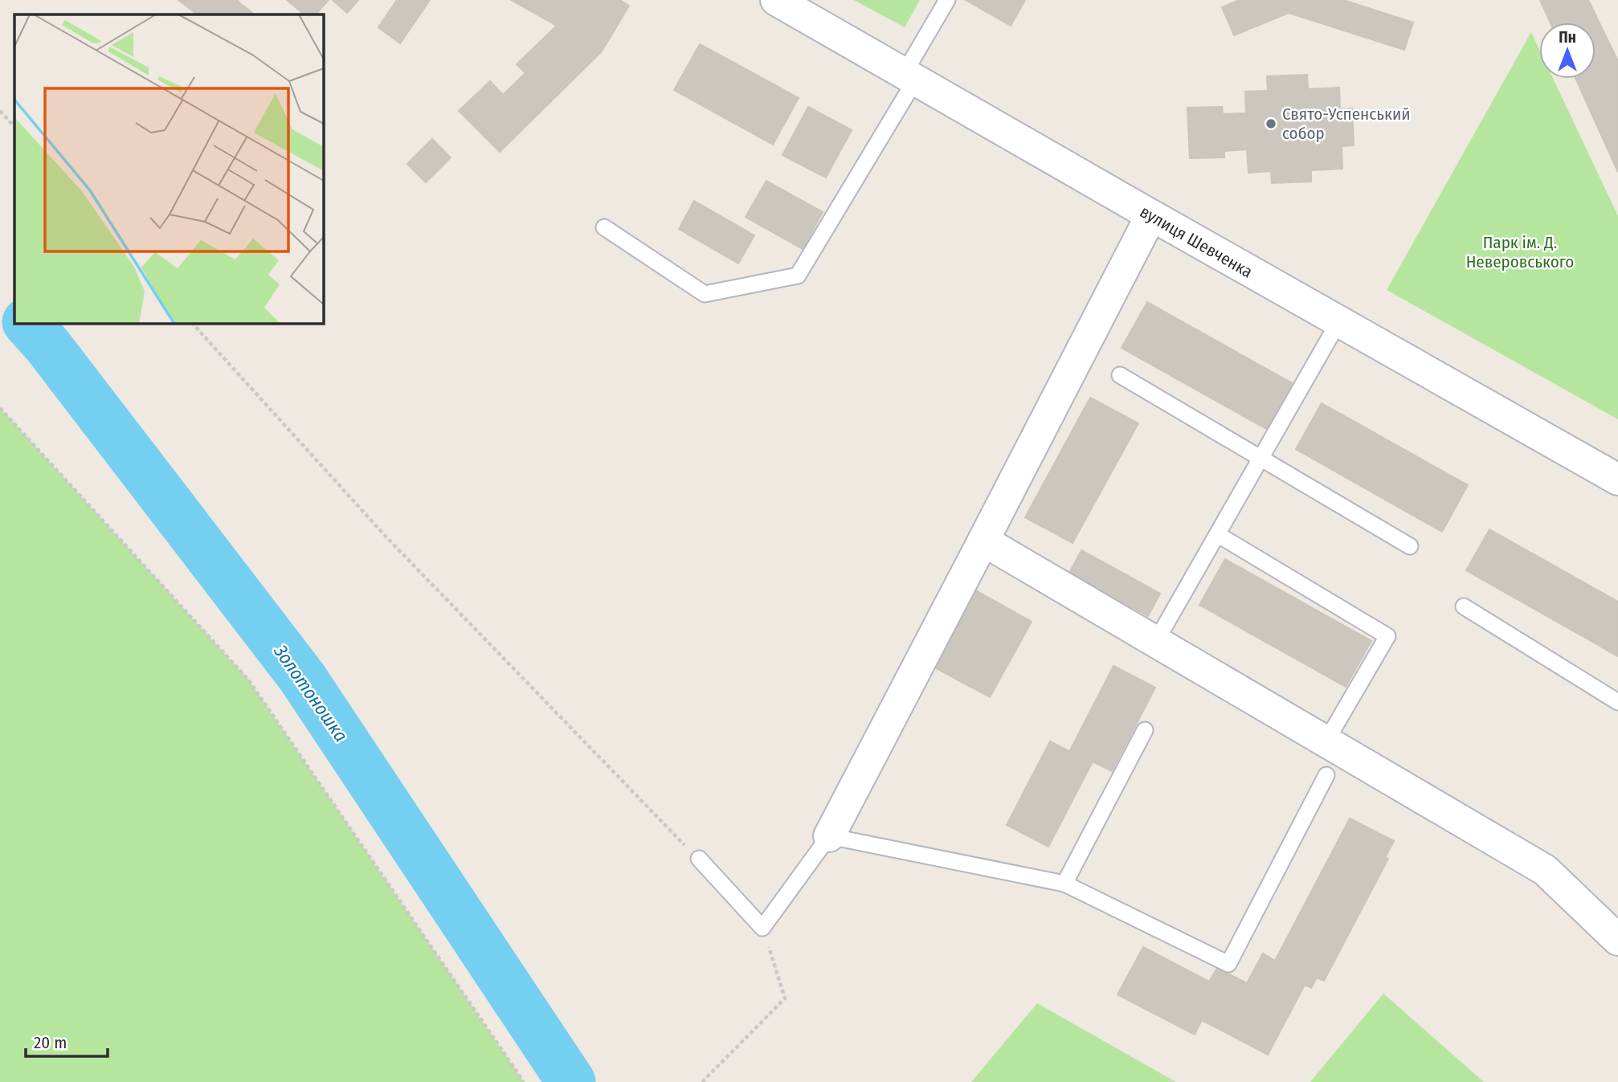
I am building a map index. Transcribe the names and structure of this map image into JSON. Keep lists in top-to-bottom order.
{
  "streets": {
    "street": ["вулиця Шевченка"]
  },
  "water": ["Золотоношка"],
  "parks": ["Парк ім. Д. Неверовського"],
  "places": ["Свято-Успенський собор"],
  "scale_bar": "20 m",
  "north": "top"
}
